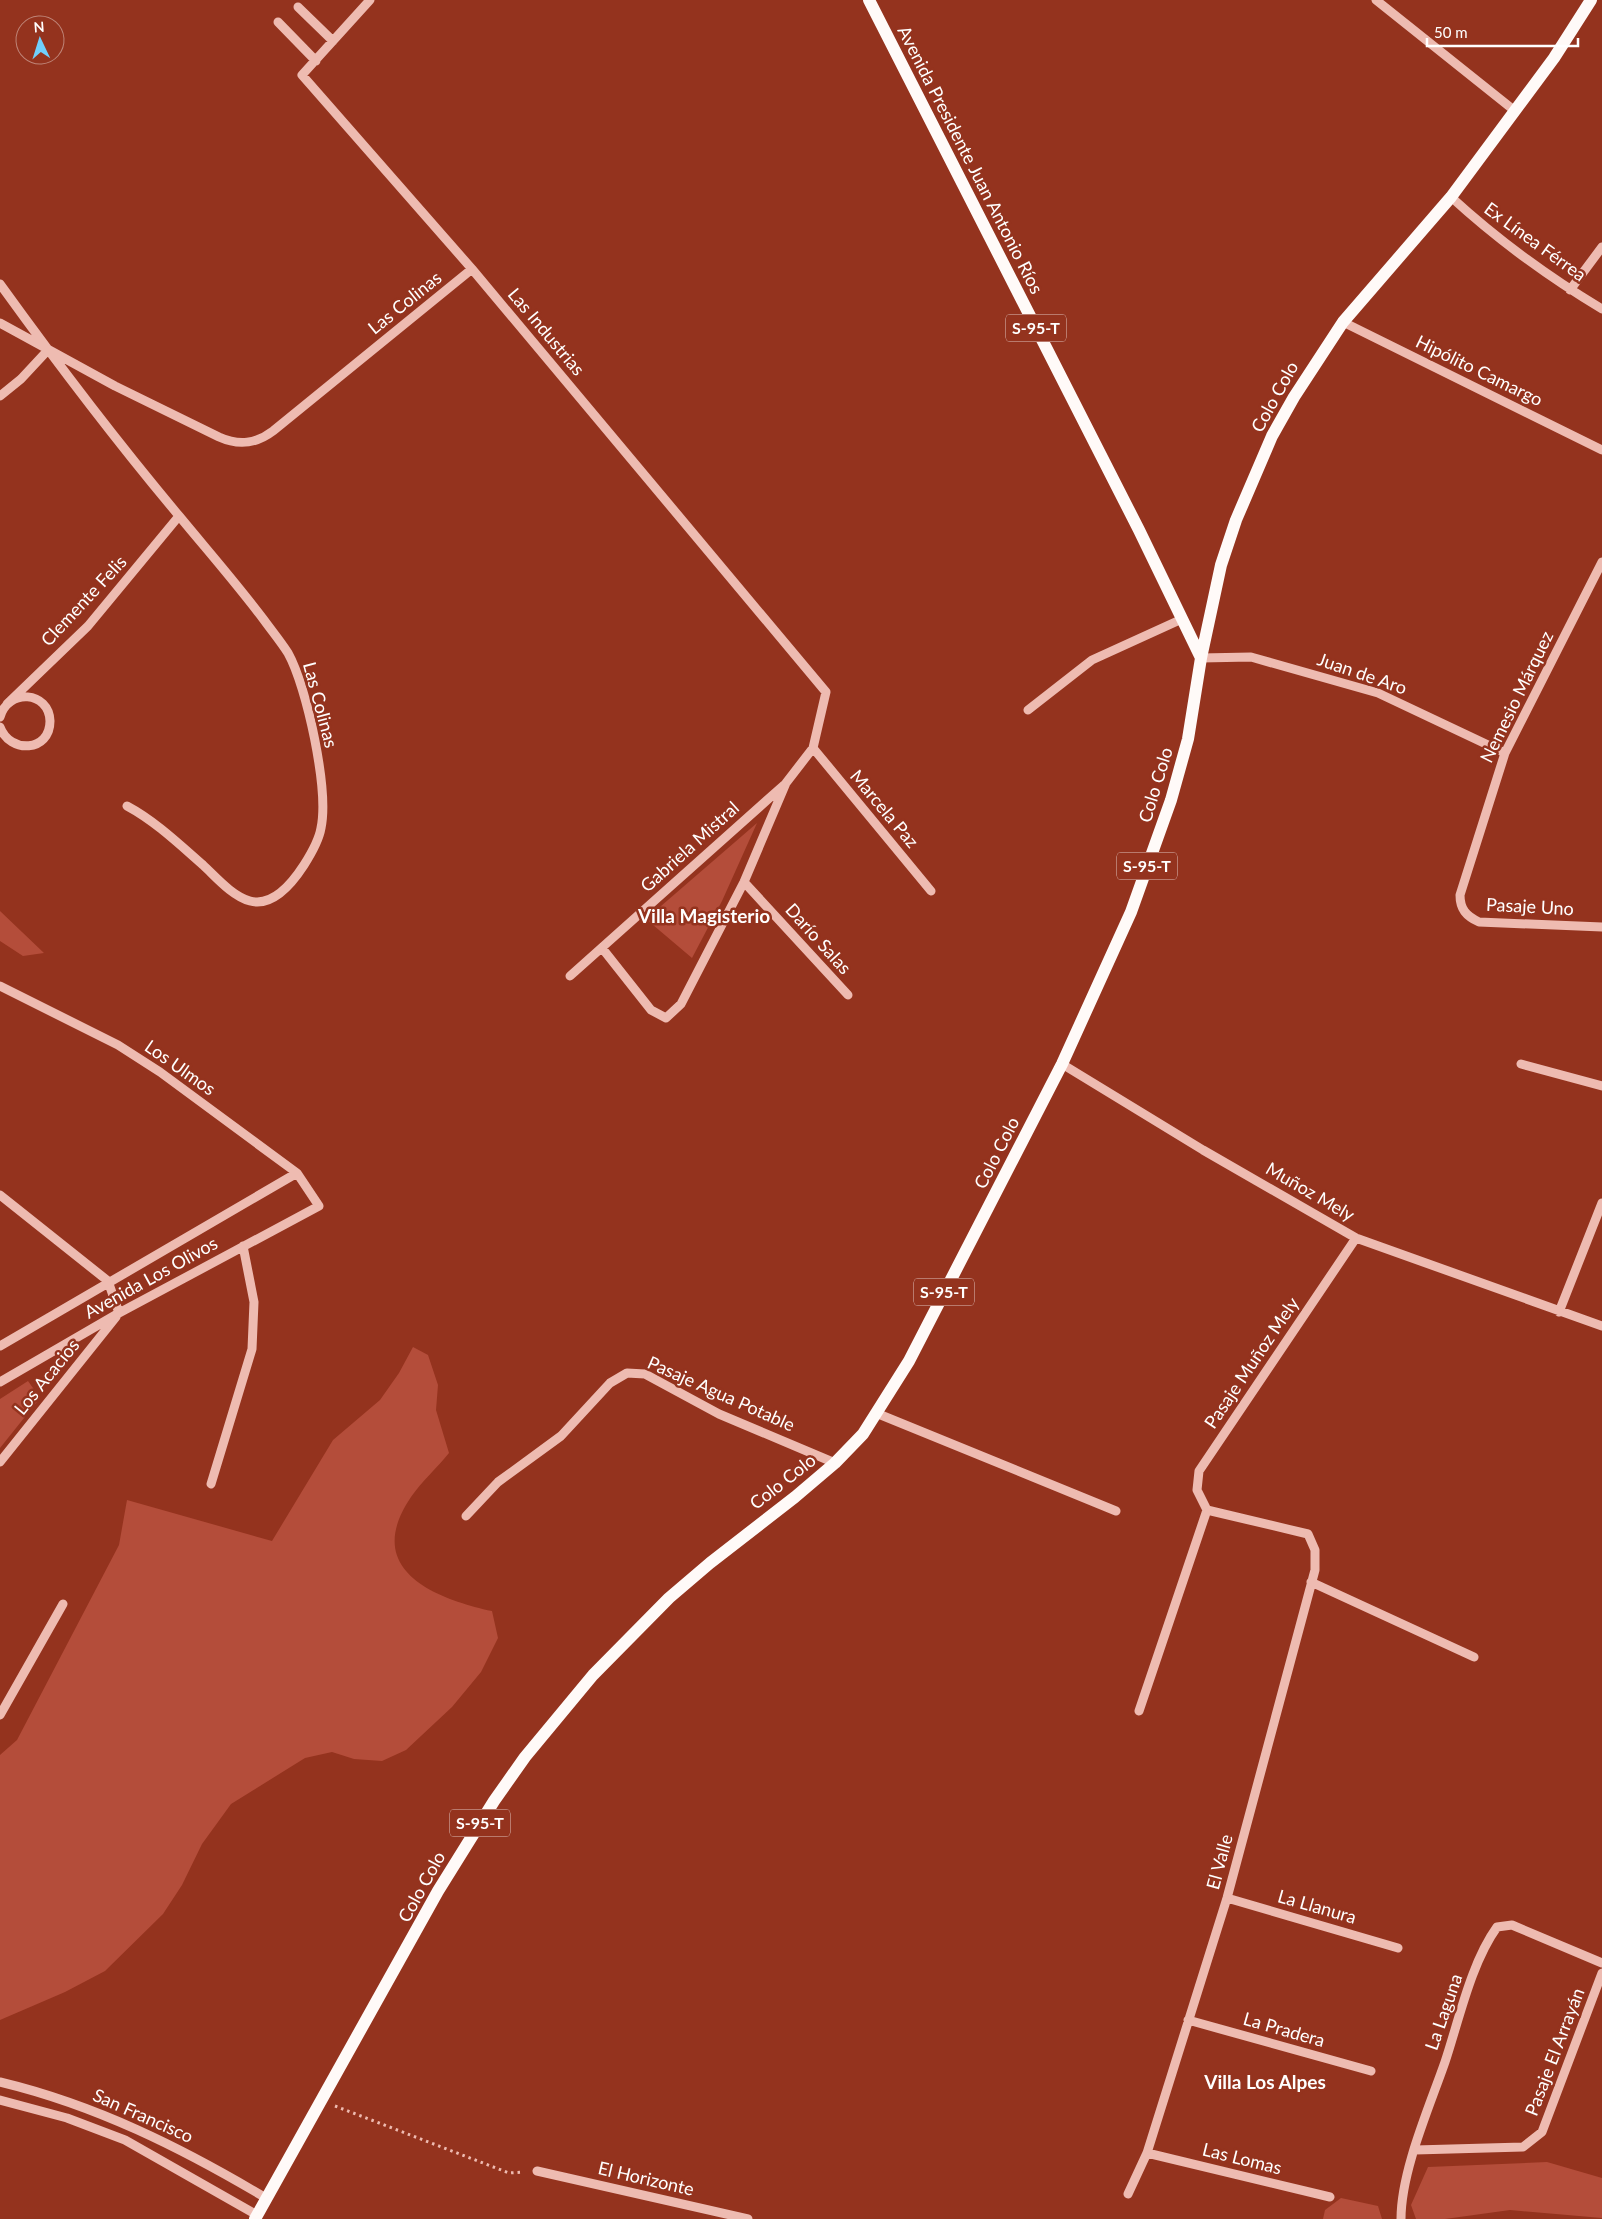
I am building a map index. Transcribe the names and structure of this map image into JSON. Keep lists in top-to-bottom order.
{
  "streets": {
    "main road": ["Avenida Presidente Juan Antonio Ríos", "S-95-T", "Colo Colo"],
    "street": [
      "Ex Línea Férrea",
      "Las Colinas",
      "Las Industrias",
      "Hipólito Camargo",
      "Clemente Felis",
      "Juan de Aro",
      "Nemesio Márquez",
      "Marcela Paz",
      "Gabriela Mistral",
      "Pasaje Uno",
      "Darío Salas",
      "Los Ulmos",
      "Muñoz Mely",
      "Avenida Los Olivos",
      "Pasaje Muñoz Mely",
      "Los Acacios",
      "Pasaje Agua Potable",
      "El Valle",
      "La Llanura",
      "La Laguna",
      "La Pradera",
      "Pasaje El Arrayán",
      "San Francisco",
      "Las Lomas",
      "El Horizonte"
    ]
  },
  "crossings": [
    ["Avenida Presidente Juan Antonio Ríos", "Colo Colo"],
    ["Avenida Presidente Juan Antonio Ríos", "Juan de Aro"],
    ["Ex Línea Férrea", "Colo Colo"],
    ["Las Colinas", "Las Industrias"],
    ["Las Colinas", "Clemente Felis"],
    ["Las Industrias", "Marcela Paz"],
    ["Hipólito Camargo", "Colo Colo"],
    ["Colo Colo", "Juan de Aro"],
    ["Colo Colo", "Muñoz Mely"],
    ["Colo Colo", "Pasaje Agua Potable"],
    ["Colo Colo", "San Francisco"],
    ["Juan de Aro", "Nemesio Márquez"],
    ["Nemesio Márquez", "Pasaje Uno"],
    ["Los Ulmos", "Avenida Los Olivos"],
    ["Muñoz Mely", "Pasaje Muñoz Mely"],
    ["Avenida Los Olivos", "Los Acacios"],
    ["Pasaje Muñoz Mely", "El Valle"],
    ["El Valle", "La Llanura"],
    ["El Valle", "La Pradera"],
    ["El Valle", "Las Lomas"],
    ["La Laguna", "Pasaje El Arrayán"]
  ],
  "districts": ["Villa Magisterio", "Villa Los Alpes"],
  "scale_bar": "50 m",
  "north": "top"
}
